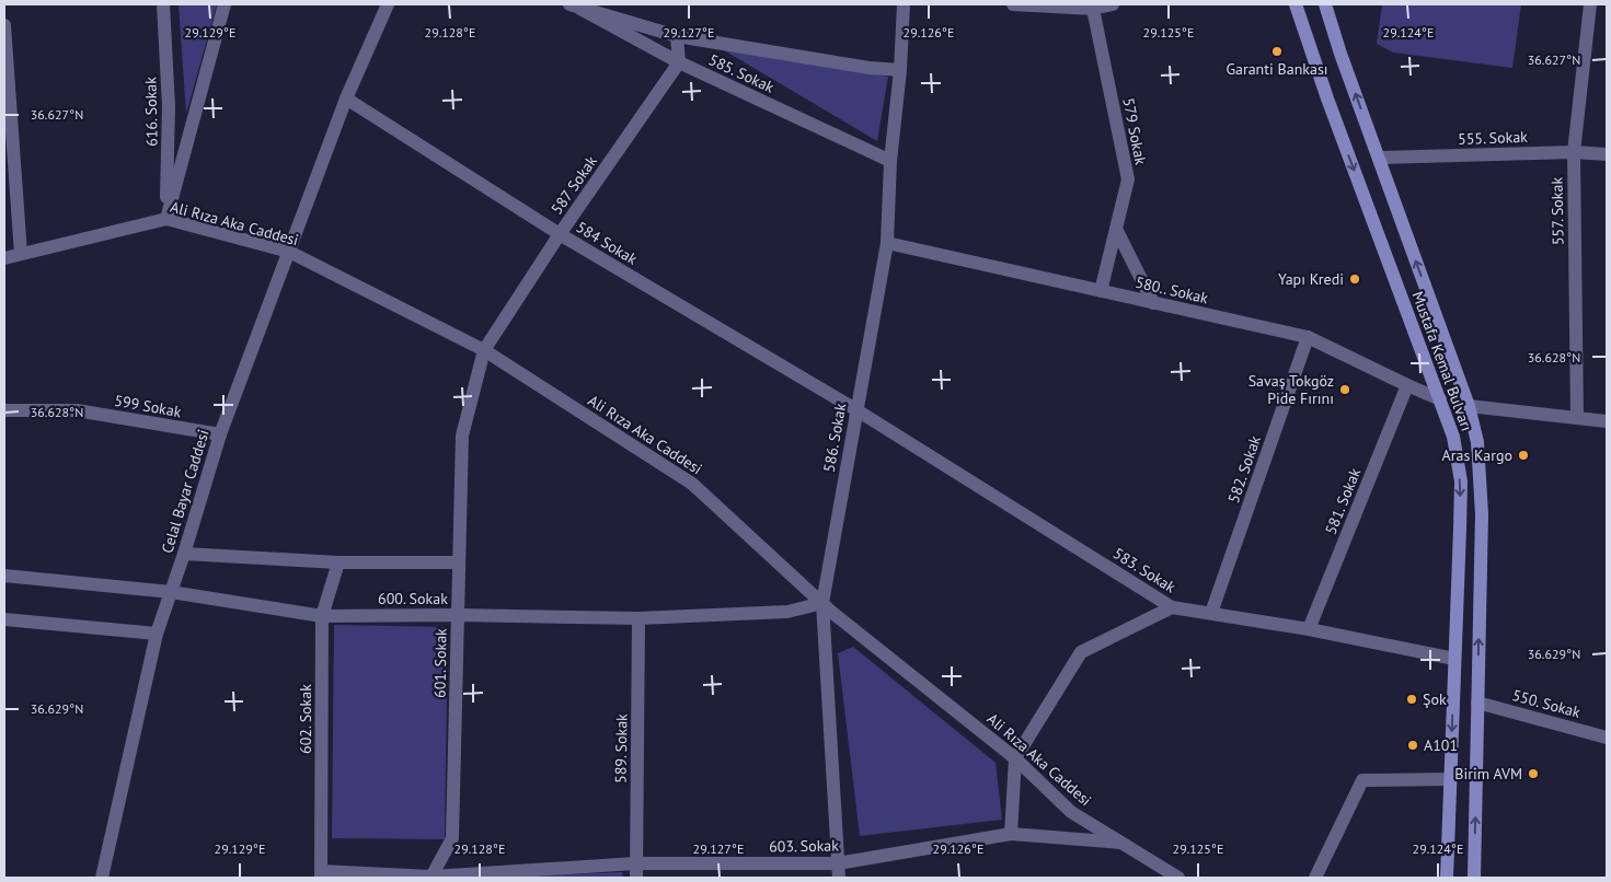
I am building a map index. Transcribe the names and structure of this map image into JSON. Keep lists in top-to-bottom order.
{
  "streets": {
    "main road": ["Mustafa Kemal Bulvarı"],
    "street": [
      "585. Sokak",
      "616. Sokak",
      "579 Sokak",
      "555. Sokak",
      "587 Sokak",
      "557. Sokak",
      "Ali Rıza Aka Caddesi",
      "584 Sokak",
      "580.. Sokak",
      "599 Sokak",
      "586. Sokak",
      "582. Sokak",
      "Celal Bayar Caddesi",
      "581. Sokak",
      "583. Sokak",
      "600. Sokak",
      "601. Sokak",
      "550. Sokak",
      "602. Sokak",
      "589. Sokak",
      "603. Sokak"
    ]
  },
  "crossings": [
    ["585. Sokak", "587 Sokak"],
    ["585. Sokak", "586. Sokak"],
    ["616. Sokak", "Ali Rıza Aka Caddesi"],
    ["579 Sokak", "580.. Sokak"],
    ["555. Sokak", "557. Sokak"],
    ["555. Sokak", "Mustafa Kemal Bulvarı"],
    ["587 Sokak", "Ali Rıza Aka Caddesi"],
    ["587 Sokak", "584 Sokak"],
    ["587 Sokak", "601. Sokak"],
    ["Ali Rıza Aka Caddesi", "586. Sokak"],
    ["Ali Rıza Aka Caddesi", "Celal Bayar Caddesi"],
    ["Ali Rıza Aka Caddesi", "600. Sokak"],
    ["Ali Rıza Aka Caddesi", "601. Sokak"],
    ["Ali Rıza Aka Caddesi", "603. Sokak"],
    ["584 Sokak", "586. Sokak"],
    ["584 Sokak", "Celal Bayar Caddesi"],
    ["584 Sokak", "583. Sokak"],
    ["580.. Sokak", "Mustafa Kemal Bulvarı"],
    ["580.. Sokak", "586. Sokak"],
    ["580.. Sokak", "582. Sokak"],
    ["580.. Sokak", "581. Sokak"],
    ["Mustafa Kemal Bulvarı", "583. Sokak"],
    ["Mustafa Kemal Bulvarı", "550. Sokak"],
    ["599 Sokak", "Celal Bayar Caddesi"],
    ["586. Sokak", "583. Sokak"],
    ["586. Sokak", "600. Sokak"],
    ["586. Sokak", "603. Sokak"],
    ["582. Sokak", "583. Sokak"],
    ["Celal Bayar Caddesi", "600. Sokak"],
    ["581. Sokak", "583. Sokak"],
    ["600. Sokak", "601. Sokak"],
    ["600. Sokak", "602. Sokak"],
    ["600. Sokak", "589. Sokak"],
    ["601. Sokak", "603. Sokak"],
    ["602. Sokak", "603. Sokak"],
    ["589. Sokak", "603. Sokak"]
  ],
  "places": [
    "Garanti Bankası",
    "Yapı Kredi",
    "Savaş Tokgöz Pide Fırını",
    "Aras Kargo",
    "Şok",
    "A101",
    "Birim AVM"
  ],
  "coordinates": [
    "29.129°E",
    "29.128°E",
    "29.127°E",
    "29.126°E",
    "29.125°E",
    "29.124°E",
    "36.627°N",
    "36.628°N",
    "36.629°N"
  ]
}
